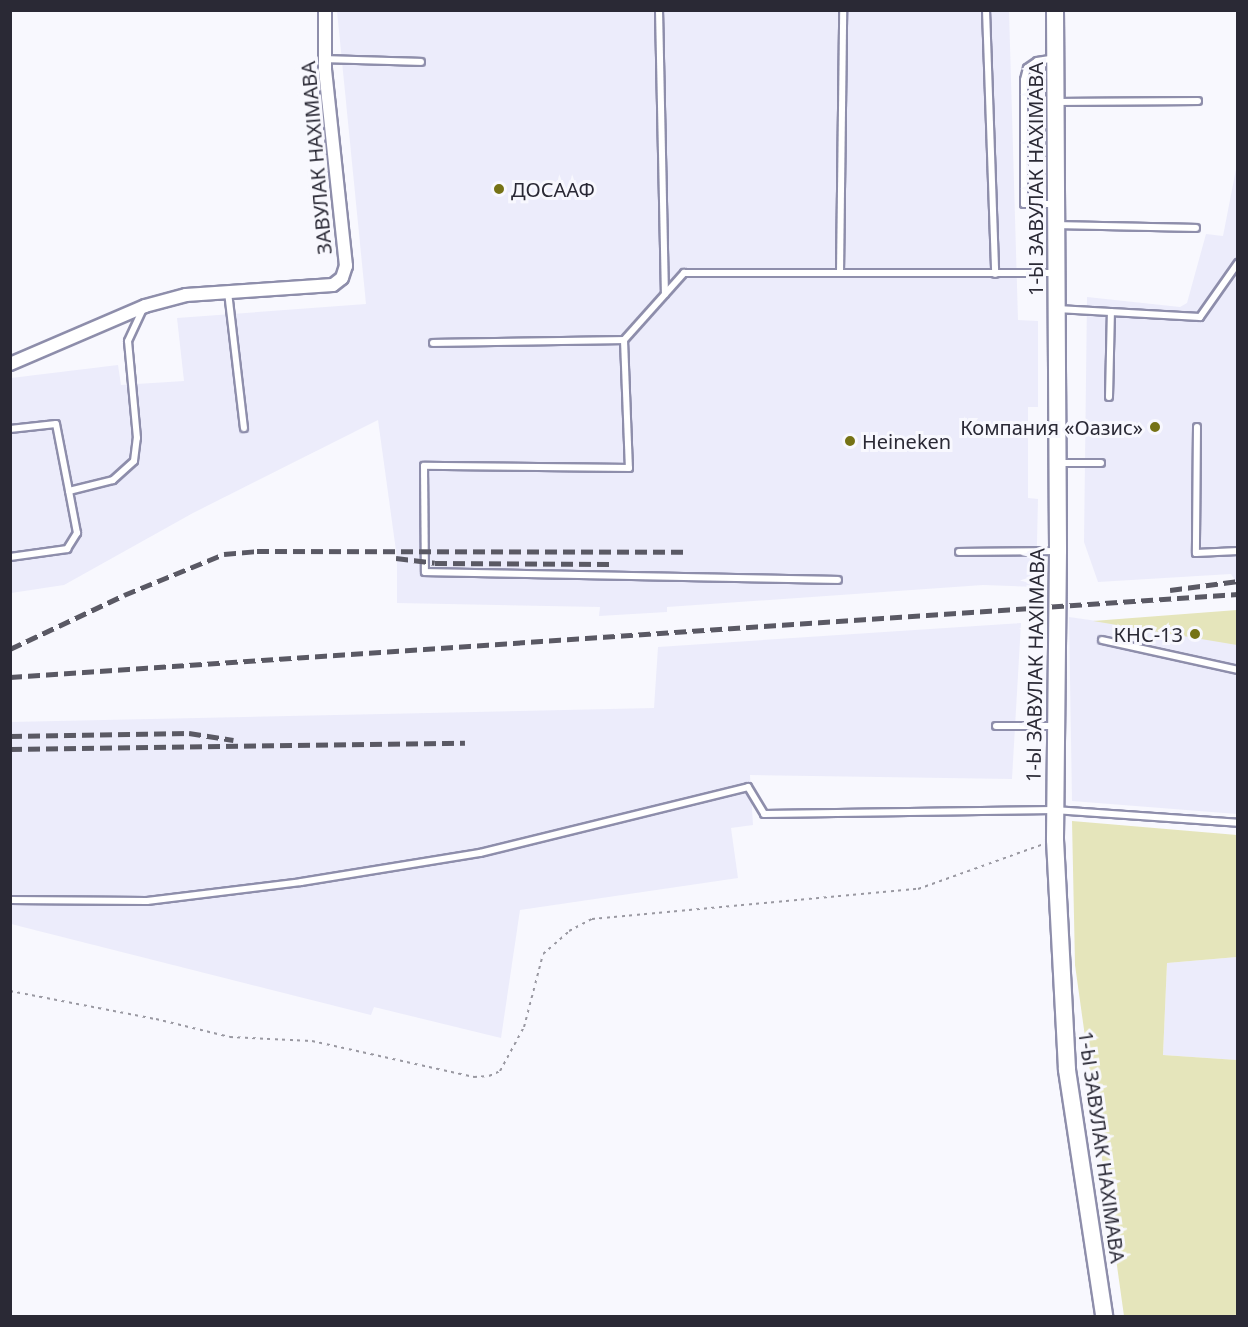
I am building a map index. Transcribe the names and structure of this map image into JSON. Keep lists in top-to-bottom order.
{
  "streets": {
    "street": ["ЗАВУЛАК НАХІМАВА", "1-Ы ЗАВУЛАК НАХІМАВА"]
  },
  "places": [
    "ДОСААФ",
    "Компания «Оазис»",
    "Heineken",
    "КНС-13"
  ]
}
